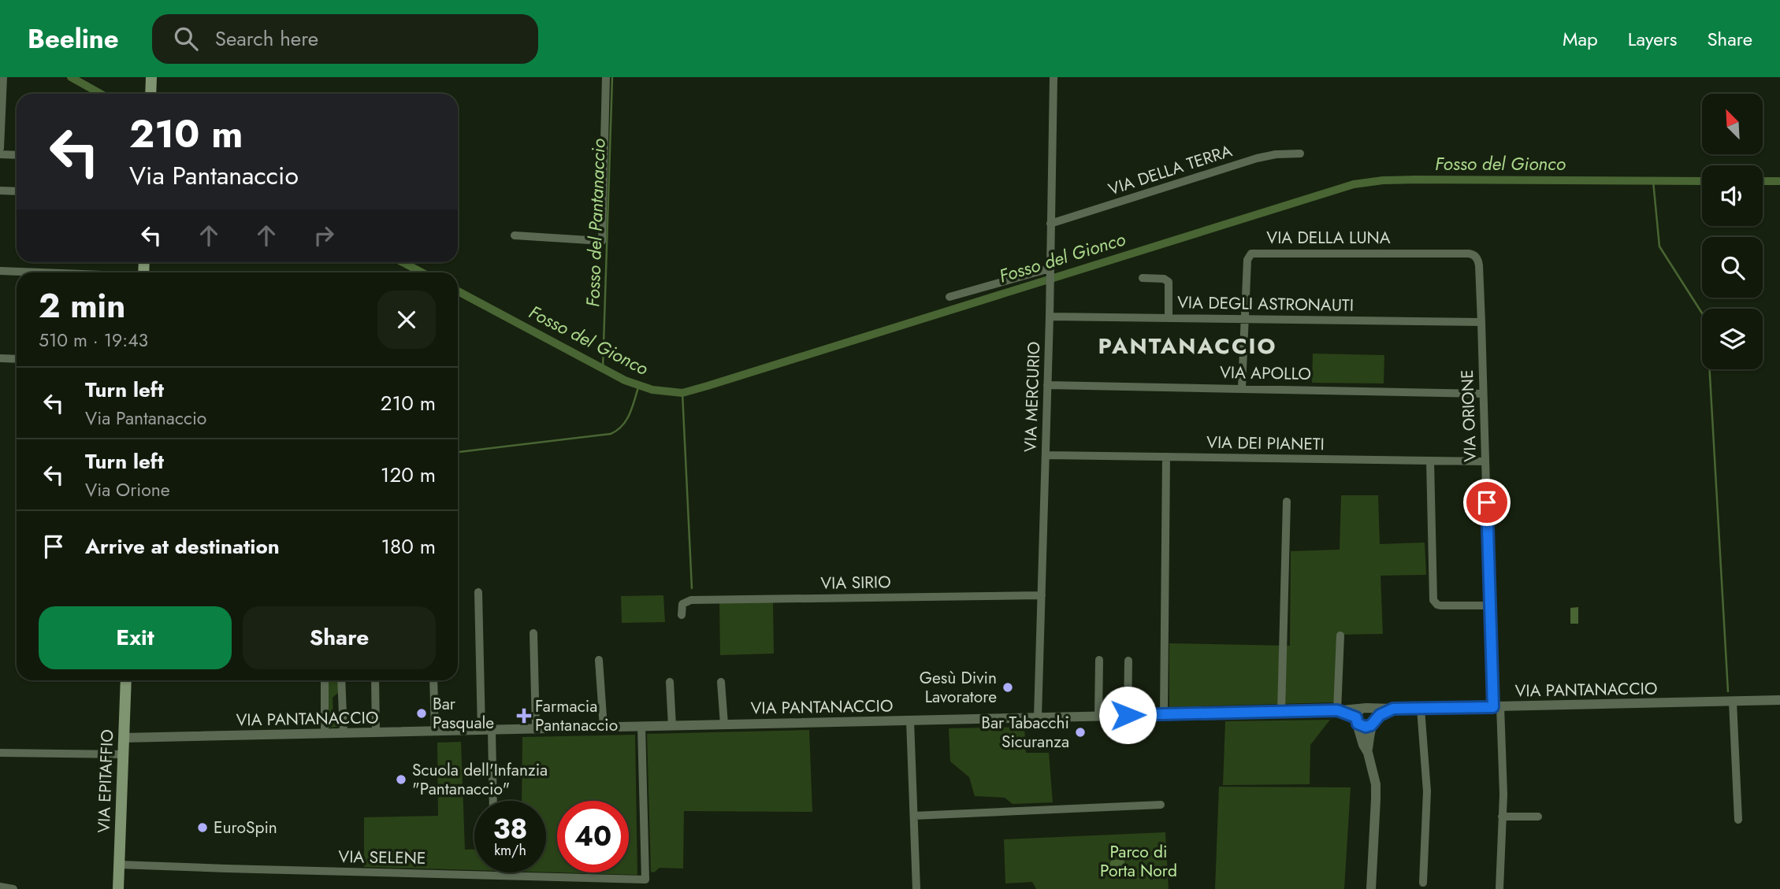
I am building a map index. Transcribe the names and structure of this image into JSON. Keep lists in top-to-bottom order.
{
  "streets": {
    "main road": ["VIA EPITAFFIO"],
    "street": [
      "VIA DELLA TERRA",
      "VIA DELLA LUNA",
      "VIA DEGLI ASTRONAUTI",
      "VIA APOLLO",
      "VIA MERCURIO",
      "VIA ORIONE",
      "VIA DEI PIANETI",
      "VIA SIRIO",
      "VIA PANTANACCIO",
      "VIA SELENE"
    ]
  },
  "crossings": [
    ["VIA DELLA TERRA", "VIA MERCURIO"],
    ["VIA DELLA LUNA", "VIA DEGLI ASTRONAUTI"],
    ["VIA DELLA LUNA", "VIA APOLLO"],
    ["VIA DELLA LUNA", "VIA ORIONE"],
    ["VIA DEGLI ASTRONAUTI", "VIA MERCURIO"],
    ["VIA DEGLI ASTRONAUTI", "VIA ORIONE"],
    ["VIA APOLLO", "VIA MERCURIO"],
    ["VIA APOLLO", "VIA ORIONE"],
    ["VIA MERCURIO", "VIA DEI PIANETI"],
    ["VIA MERCURIO", "VIA SIRIO"],
    ["VIA MERCURIO", "VIA PANTANACCIO"],
    ["VIA ORIONE", "VIA DEI PIANETI"],
    ["VIA ORIONE", "VIA PANTANACCIO"],
    ["VIA PANTANACCIO", "VIA EPITAFFIO"],
    ["VIA PANTANACCIO", "VIA SELENE"],
    ["VIA EPITAFFIO", "VIA SELENE"]
  ],
  "districts": ["PANTANACCIO"],
  "water": ["Fosso del Gionco", "Fosso del Pantanaccio"],
  "parks": ["Parco di Porta Nord"],
  "places": {
    "other": [
      "Gesù Divin Lavoratore",
      "Bar Pasquale",
      "Bar Tabacchi Sicuranza",
      "Scuola dell'Infanzia \"Pantanaccio\"",
      "EuroSpin"
    ],
    "health": ["Farmacia Pantanaccio"]
  },
  "north": "top left",
  "page": {
    "header": "Beeline",
    "search": "Search here",
    "nav": ["Map", "Layers", "Share"],
    "turn": ["210 m", "Via Pantanaccio"],
    "heading": ["2 min", "510 m · 19:43"],
    "list": [
      {
        "name": "Turn left",
        "note": "Via Pantanaccio",
        "value": "210 m"
      },
      {
        "name": "Turn left",
        "note": "Via Orione",
        "value": "120 m"
      },
      {
        "name": "Arrive at destination",
        "value": "180 m"
      }
    ],
    "buttons": ["Exit", "Share"],
    "speed": "38 km/h",
    "limit": "40"
  }
}
